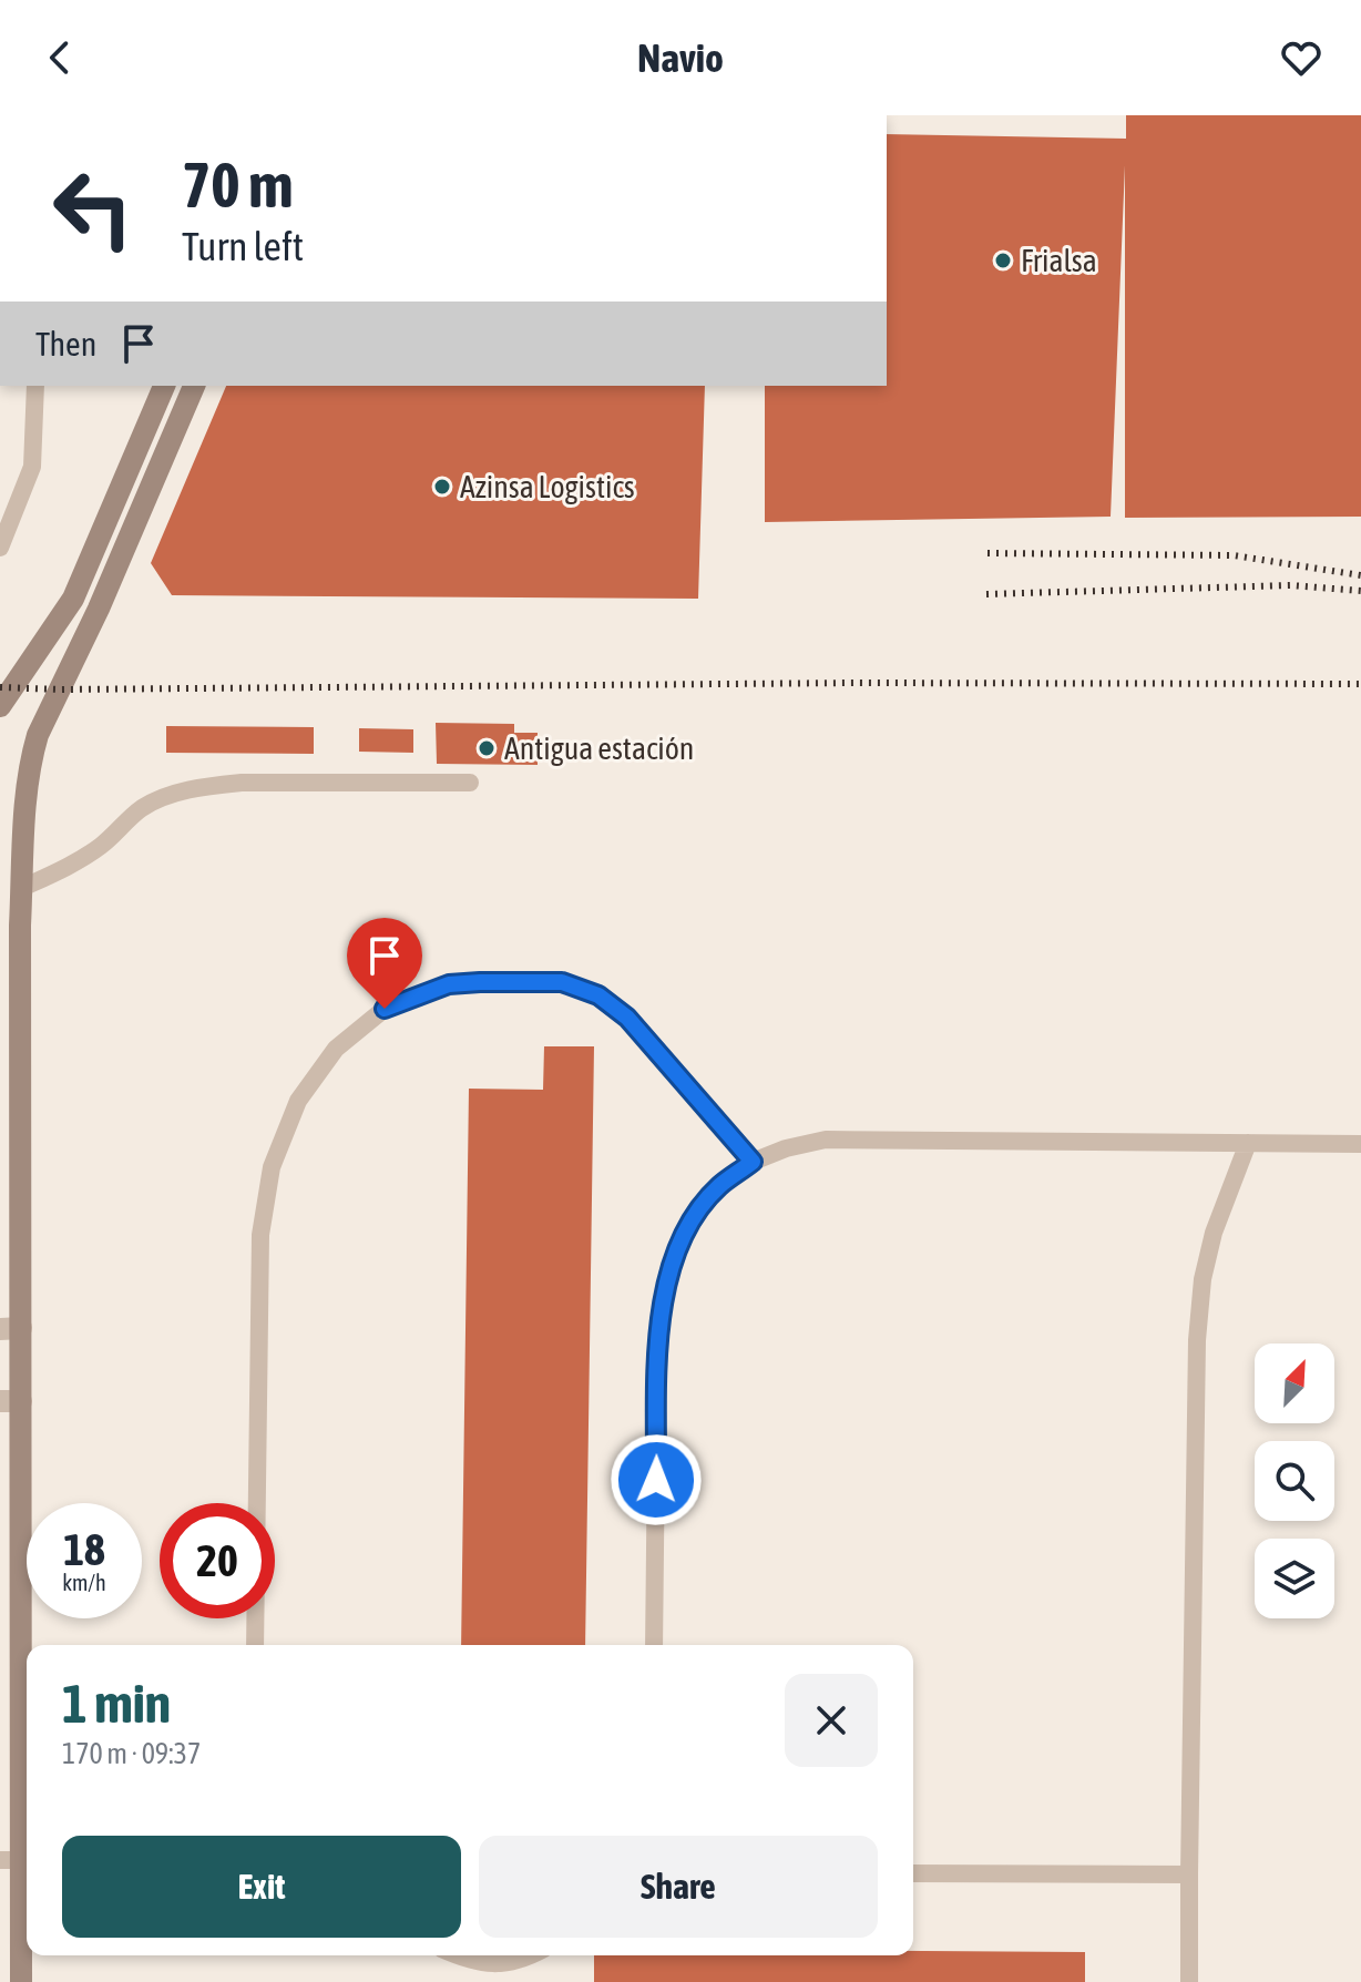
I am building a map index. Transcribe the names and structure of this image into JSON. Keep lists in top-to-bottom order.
{
  "places": ["Frialsa", "Azinsa Logistics", "Antigua estación"],
  "north": "top right",
  "page": {
    "header": "Navio",
    "turn": ["70 m", "Turn left"],
    "then": "Then",
    "speed": "18 km/h",
    "limit": "20",
    "heading": ["1 min", "170 m · 09:37"],
    "buttons": ["Exit", "Share"]
  }
}
